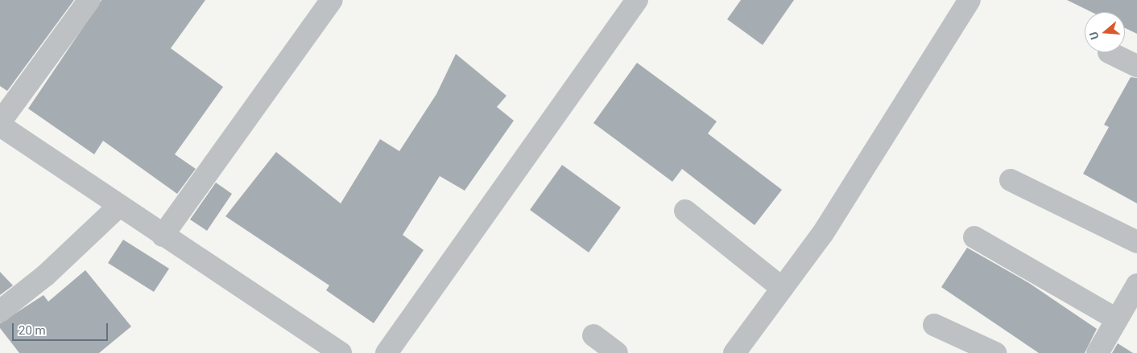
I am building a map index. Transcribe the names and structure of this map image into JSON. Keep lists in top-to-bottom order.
{
  "scale_bar": "20 m",
  "north": "left"
}
